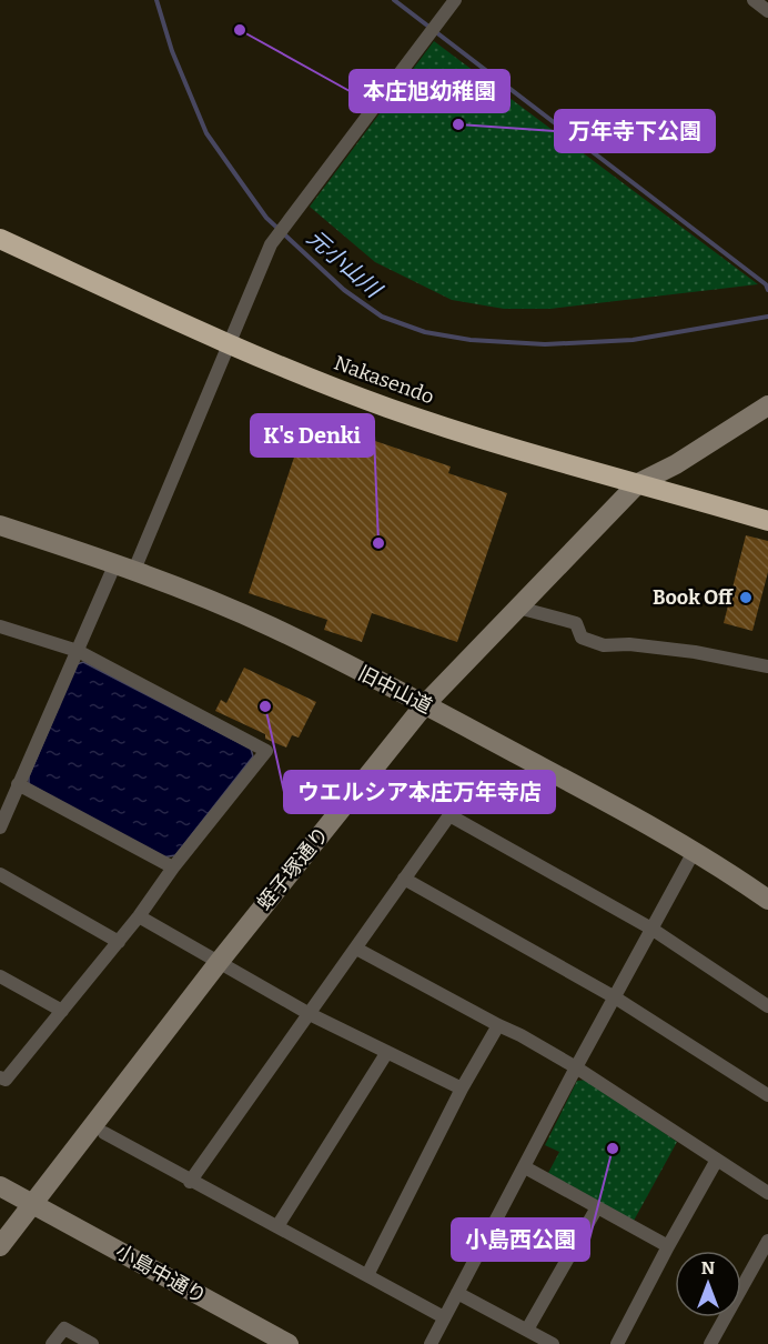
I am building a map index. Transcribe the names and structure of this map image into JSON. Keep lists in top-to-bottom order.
{
  "streets": {
    "highway": ["Nakasendo"],
    "street": ["旧中山道", "蛭子塚通り", "小島中通り"]
  },
  "crossings": [
    ["Nakasendo", "蛭子塚通り"],
    ["旧中山道", "蛭子塚通り"],
    ["蛭子塚通り", "小島中通り"]
  ],
  "water": ["元小山川"],
  "places": [
    "本庄旭幼稚園",
    "万年寺下公園",
    "K's Denki",
    "Book Off",
    "ウエルシア本庄万年寺店",
    "小島西公園"
  ],
  "north": "top"
}
